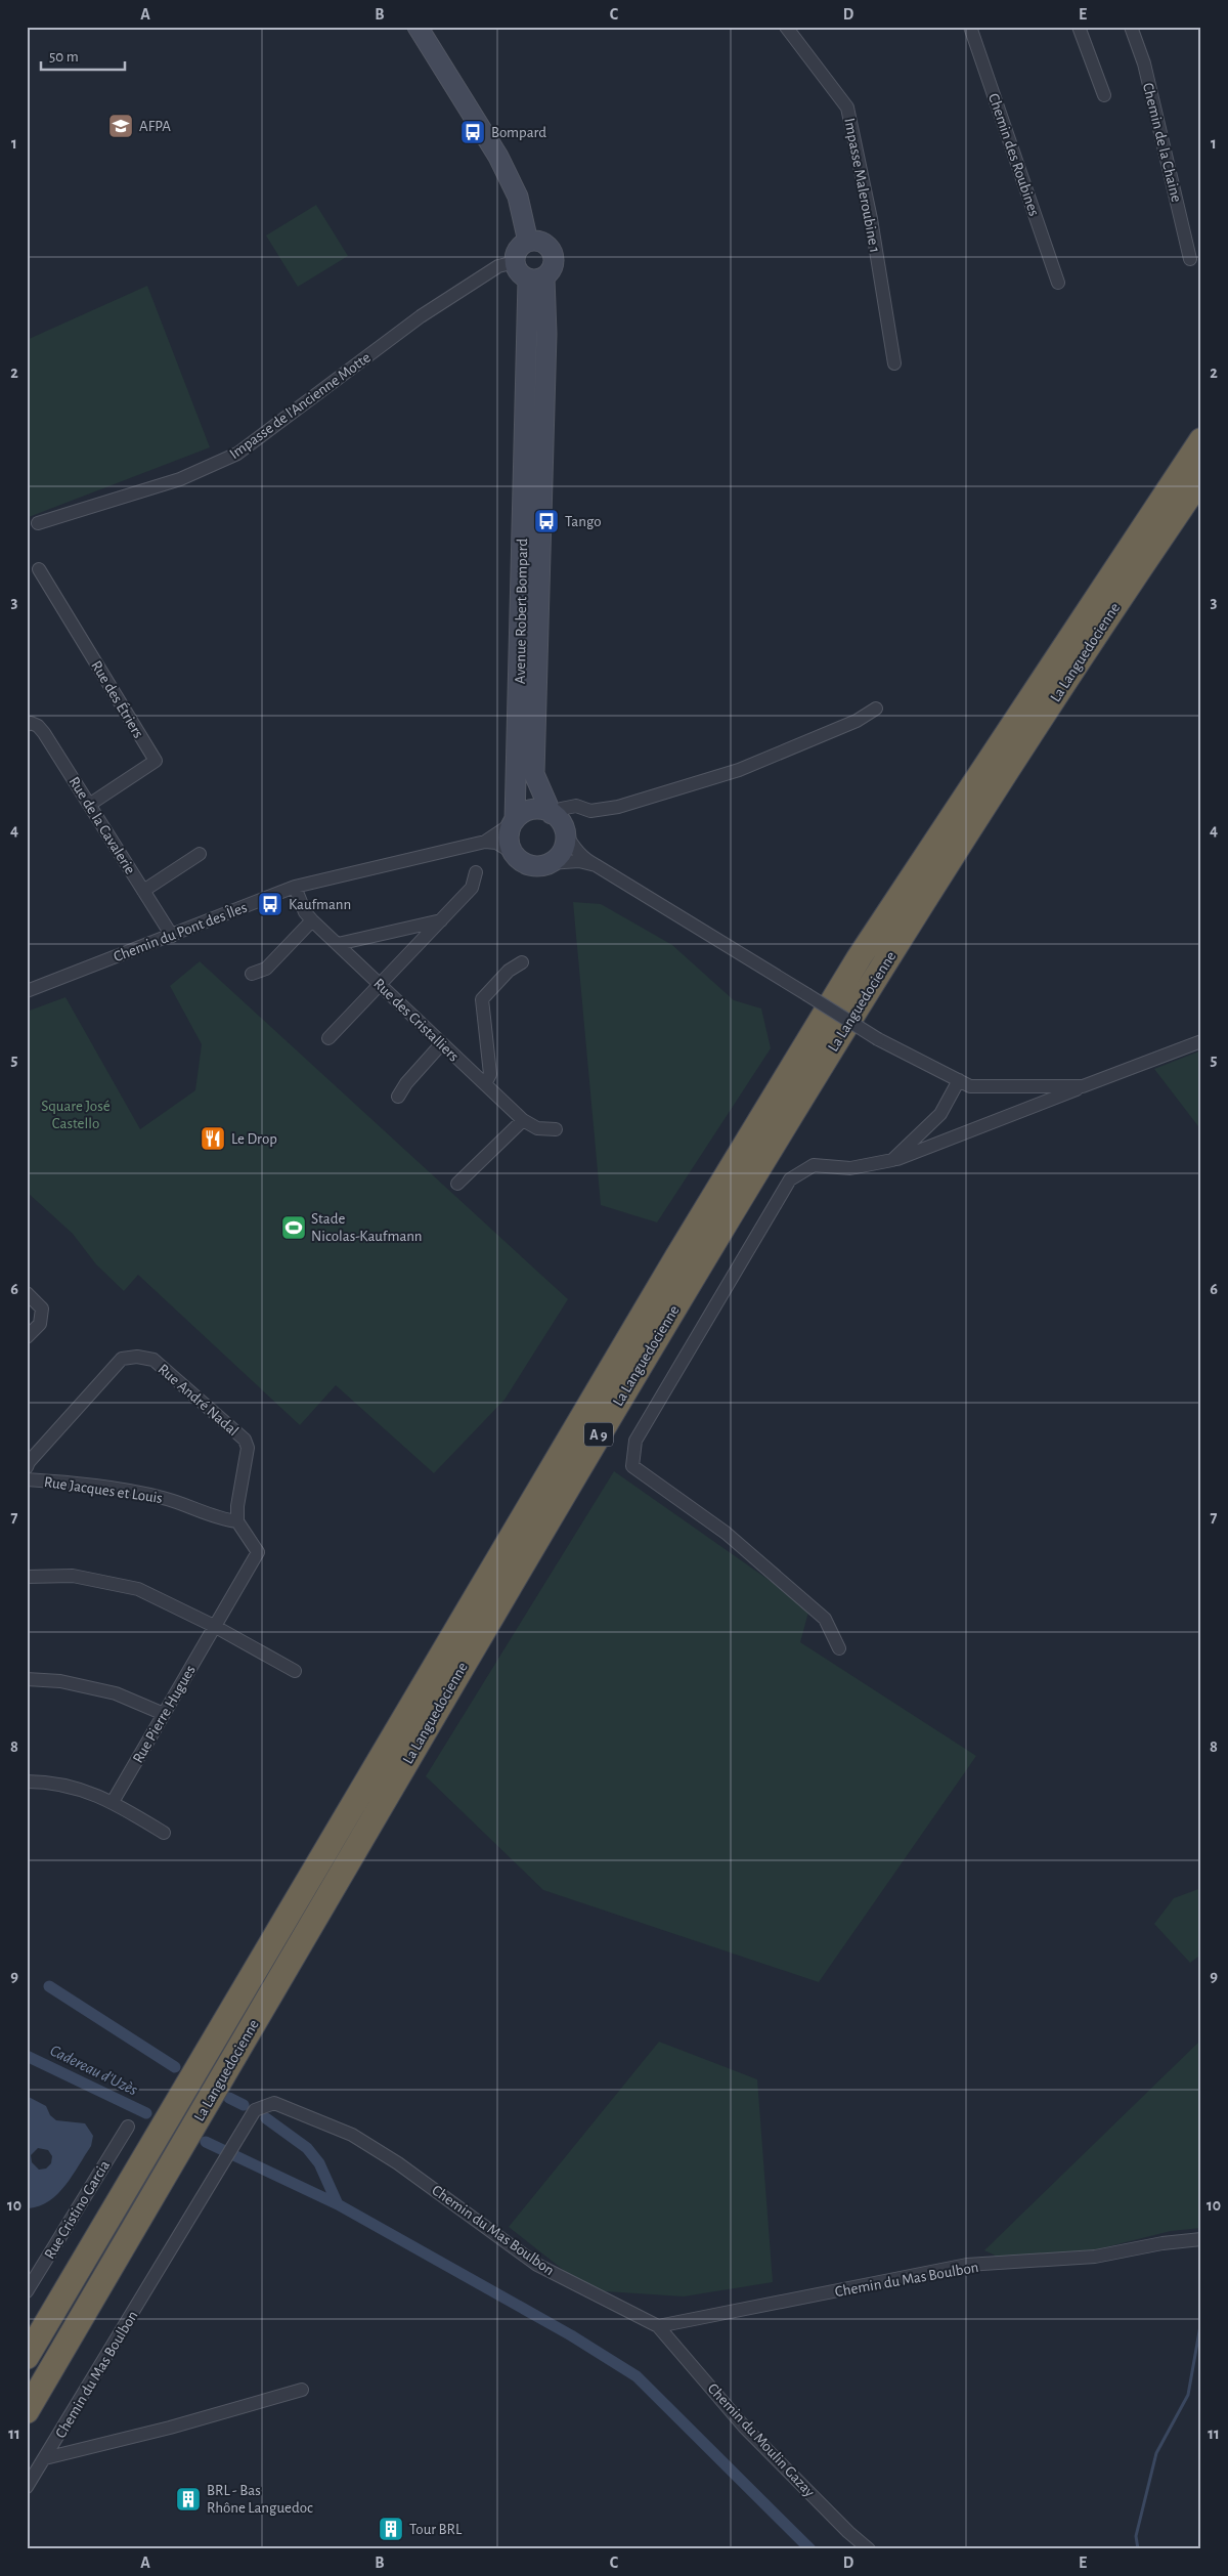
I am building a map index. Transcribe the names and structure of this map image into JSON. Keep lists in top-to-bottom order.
{
  "streets": {
    "highway": ["La Languedocienne", "A 9"],
    "street": [
      "Chemin de la Chaine",
      "Chemin des Roubines",
      "Impasse Maleroubine 1",
      "Impasse de l'Ancienne Motte",
      "Avenue Robert Bompard",
      "Rue des Étriers",
      "Rue de la Cavalerie",
      "Chemin du Pont des Îles",
      "Rue des Cristalliers",
      "Rue André Nadal",
      "Rue Jacques et Louis",
      "Rue Pierre Hugues",
      "Rue Cristino Garcia",
      "Chemin du Mas Boulbon",
      "Chemin du Moulin Gazay"
    ]
  },
  "crossings": [
    ["Impasse de l'Ancienne Motte", "Avenue Robert Bompard"],
    ["Avenue Robert Bompard", "Chemin du Pont des Îles"],
    ["Rue des Étriers", "Rue de la Cavalerie"],
    ["Rue de la Cavalerie", "Chemin du Pont des Îles"],
    ["Chemin du Pont des Îles", "Rue des Cristalliers"],
    ["Rue André Nadal", "Rue Jacques et Louis"],
    ["Chemin du Mas Boulbon", "Chemin du Moulin Gazay"]
  ],
  "water": ["Cadereau d'Uzès"],
  "parks": ["Square José Castello"],
  "places": {
    "school or university": ["AFPA"],
    "bus stop": ["Bompard", "Tango", "Kaufmann"],
    "restaurant": ["Le Drop"],
    "sports": ["Stade Nicolas-Kaufmann"],
    "building": ["BRL - Bas Rhône Languedoc", "Tour BRL"]
  },
  "scale_bar": "50 m",
  "grid": {
    "columns": [
      "A",
      "B",
      "C",
      "D",
      "E"
    ],
    "rows": [
      "1",
      "2",
      "3",
      "4",
      "5",
      "6",
      "7",
      "8",
      "9",
      "10",
      "11"
    ]
  }
}
